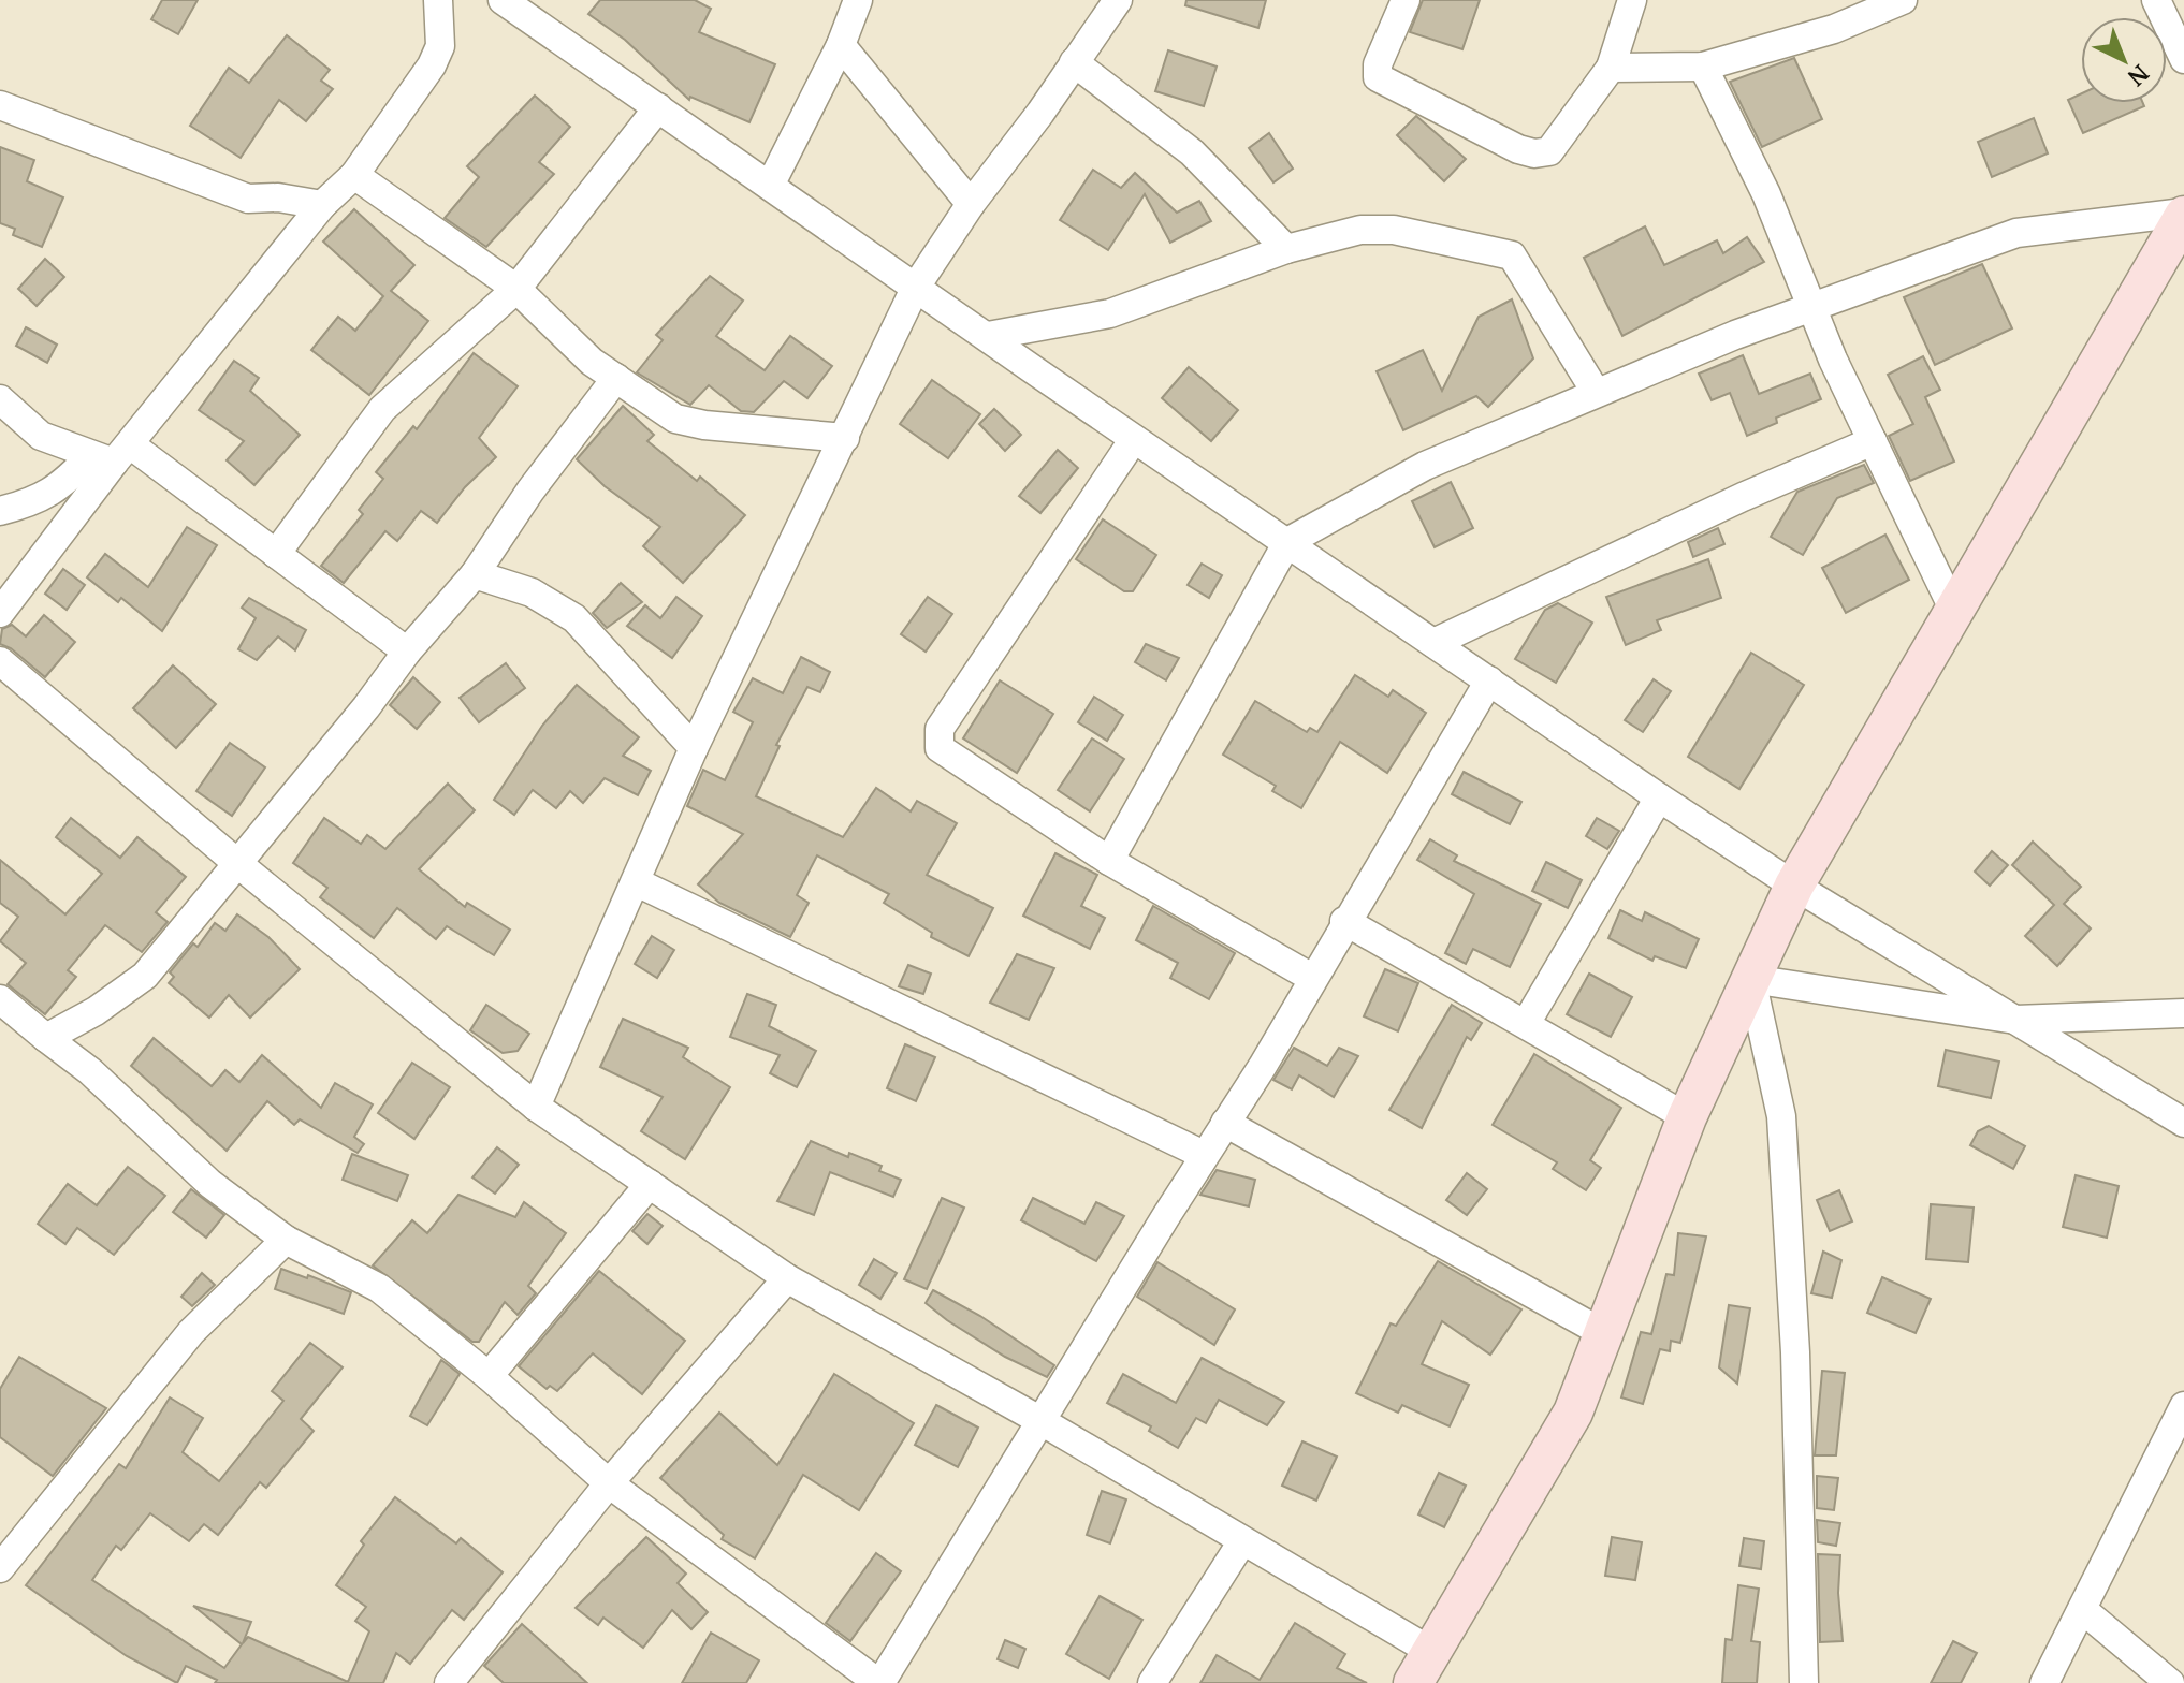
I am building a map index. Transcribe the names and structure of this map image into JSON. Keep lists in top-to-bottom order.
{
  "north": "bottom right"
}
